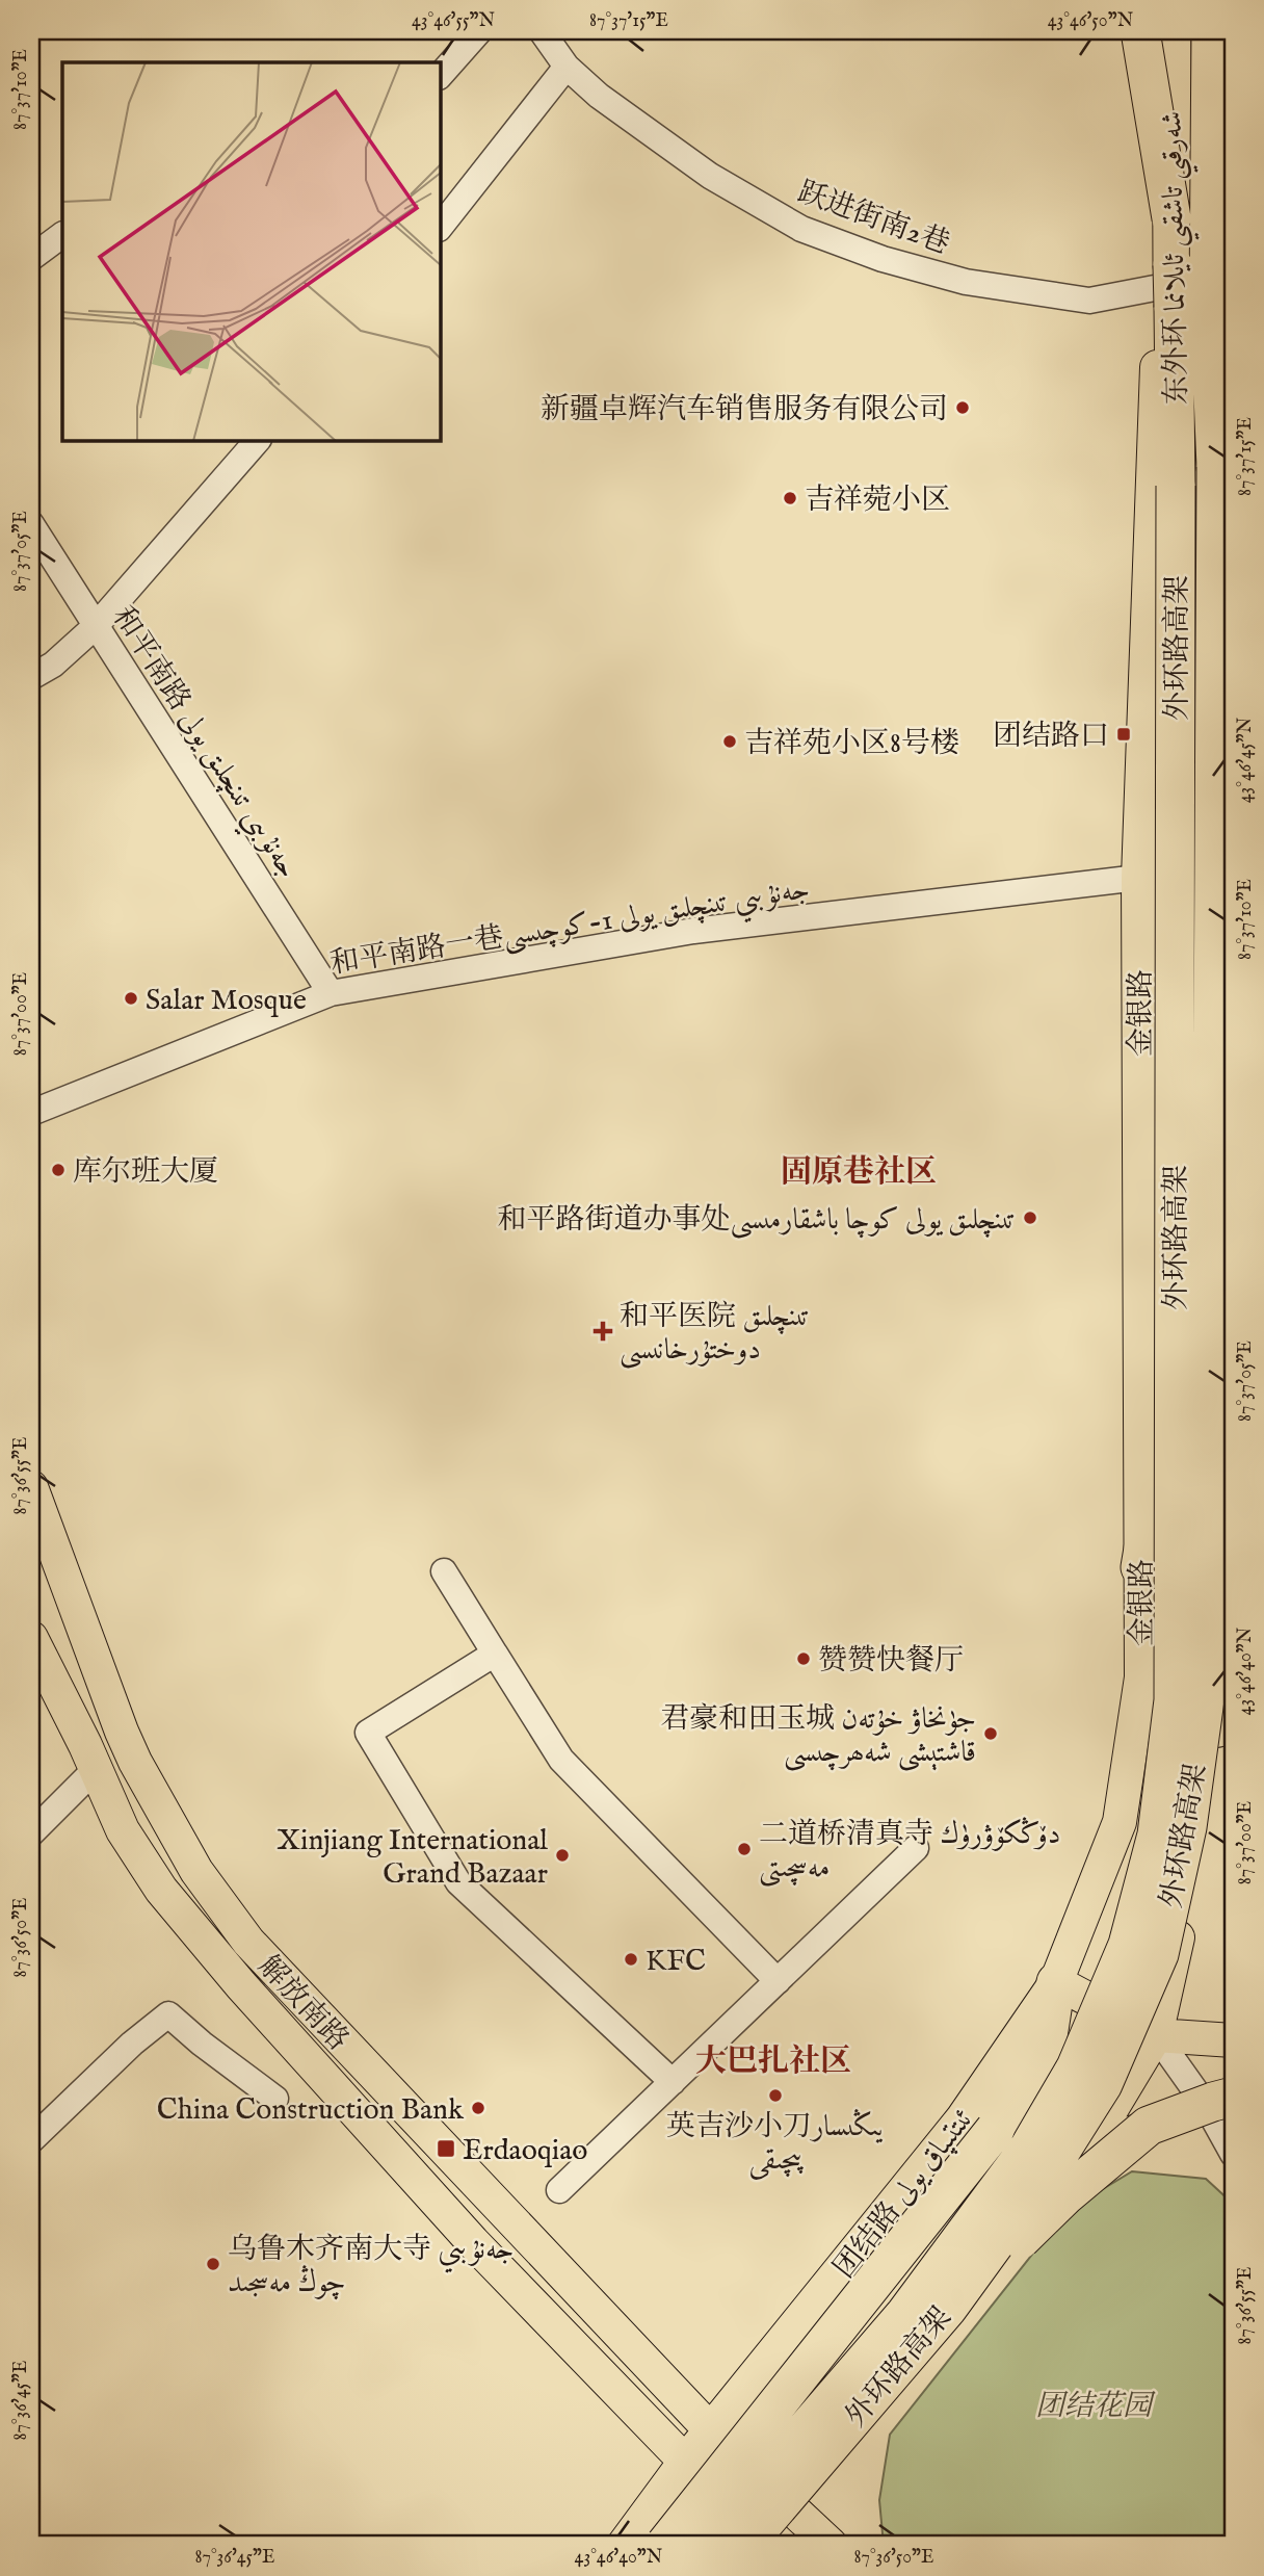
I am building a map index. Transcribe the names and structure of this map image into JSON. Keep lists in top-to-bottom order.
{
  "streets": {
    "highway": ["东外环 شەرقىي تاشقىي ئايلانما", "外环路高架"],
    "main road": ["金银路", "解放南路", "团结路 ئىتتىپاق يولى"],
    "street": ["跃进街南2巷", "和平南路 جەنۇبىي تىنچلىق يولى", "和平南路一巷جەنۇبىي تىنچلىق يولى 1-كوچىسى"]
  },
  "crossings": [
    ["跃进街南2巷", "金银路"],
    ["东外环 شەرقىي تاشقىي ئايلانما", "外环路高架"],
    ["和平南路 جەنۇبىي تىنچلىق يولى", "和平南路一巷جەنۇبىي تىنچلىق يولى 1-كوچىسى"],
    ["和平南路一巷جەنۇبىي تىنچلىق يولى 1-كوچىسى", "金银路"],
    ["金银路", "团结路 ئىتتىپاق يولى"],
    ["解放南路", "团结路 ئىتتىپاق يولى"]
  ],
  "districts": ["固原巷社区", "大巴扎社区"],
  "parks": ["团结花园"],
  "places": {
    "other": [
      "新疆卓辉汽车销售服务有限公司",
      "吉祥菀小区",
      "吉祥苑小区8号楼",
      "Salar Mosque",
      "库尔班大厦",
      "和平路街道办事处تىنچلىق يولى كوچا باشقارمىسى",
      "赞赞快餐厅",
      "君豪和田玉城 جۈنخاۋ خۇتەن قاشتېشى شەھرچىسى",
      "二道桥清真寺 دۆڭكۆۋرۈك مەسچىتى",
      "Xinjiang International Grand Bazaar",
      "KFC",
      "英吉沙小刀يىڭىسار پىچىقى",
      "China Construction Bank",
      "乌鲁木齐南大寺 جەنۇبىي چوڭ مەسجىد"
    ],
    "transit": ["团结路口", "Erdaoqiao"],
    "health": ["和平医院 تىنچلىق دوختۇرخانىسى"]
  },
  "coordinates": [
    "43°46'55\"N",
    "87°37'15\"E",
    "43°46'50\"N",
    "87°37'10\"E",
    "87°37'05\"E",
    "43°46'45\"N",
    "87°37'00\"E",
    "87°36'55\"E",
    "43°46'40\"N",
    "87°36'50\"E",
    "87°36'45\"E"
  ]
}
